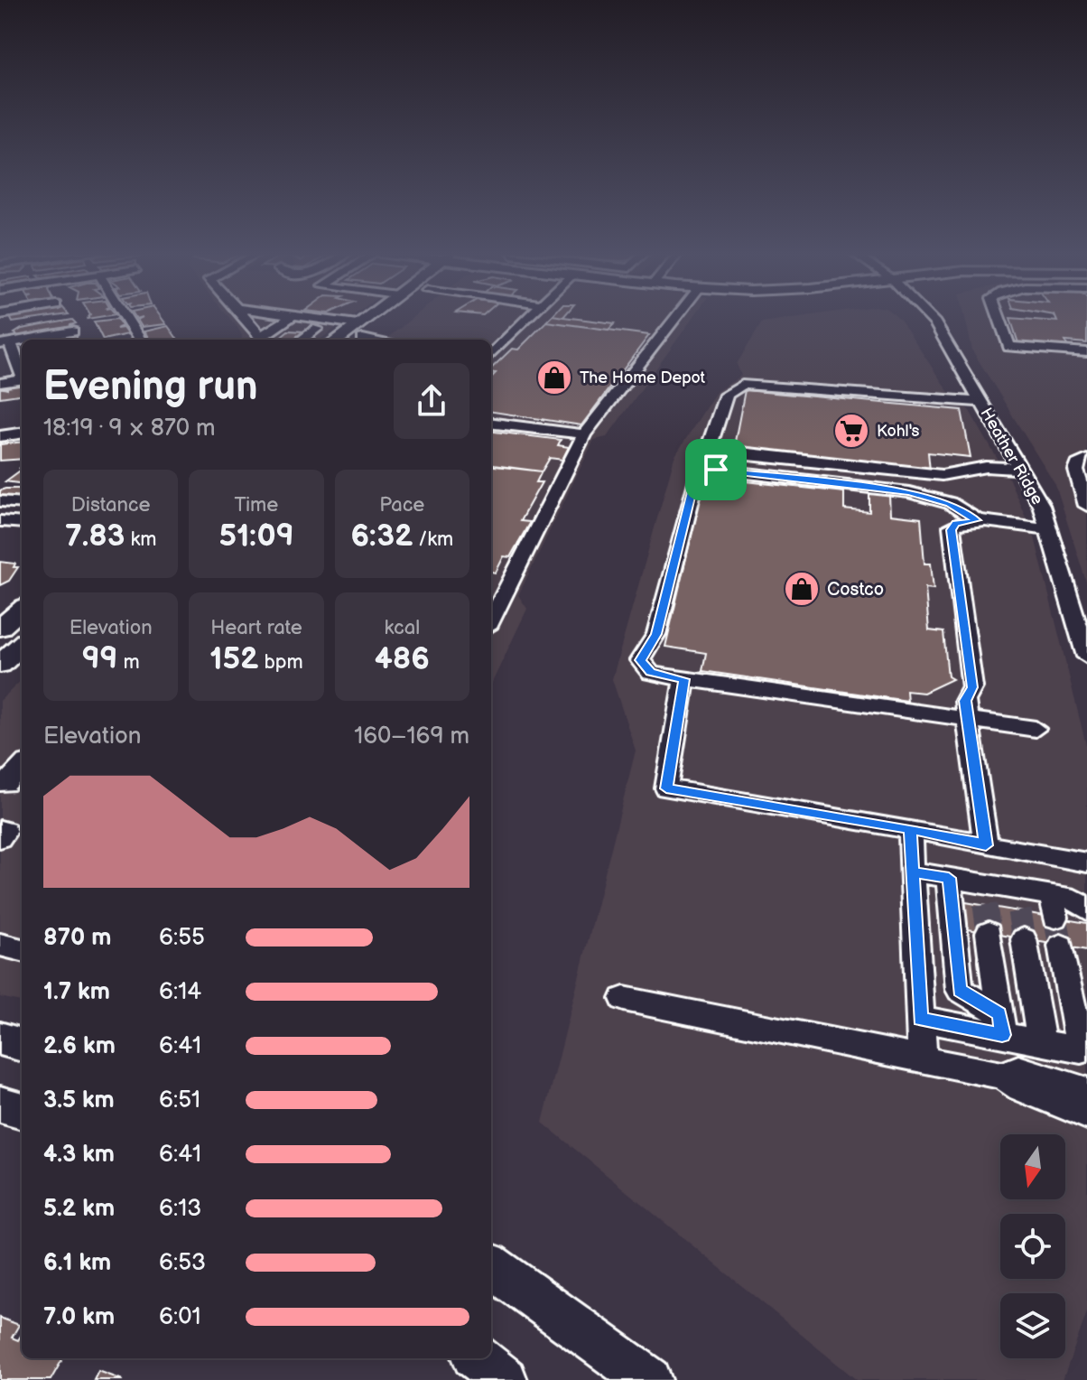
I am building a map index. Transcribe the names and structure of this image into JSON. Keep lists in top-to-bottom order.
{
  "streets": {
    "street": ["Heather Ridge"]
  },
  "places": {
    "shop": ["The Home Depot", "Costco"],
    "supermarket": ["Kohl's"]
  },
  "north": "bottom",
  "page": {
    "heading": ["Evening run", "18:19 · 9 × 870 m"],
    "stats": [
      ["Distance", "7.83 km"],
      ["Time", "51:09"],
      ["Pace", "6:32 /km"],
      ["Elevation", "99 m"],
      ["Heart rate", "152 bpm"],
      ["kcal", "486"]
    ],
    "chart": ["Elevation", "160–169 m"],
    "list": [
      {
        "name": "870 m",
        "note": "6:55"
      },
      {
        "name": "1.7 km",
        "note": "6:14"
      },
      {
        "name": "2.6 km",
        "note": "6:41"
      },
      {
        "name": "3.5 km",
        "note": "6:51"
      },
      {
        "name": "4.3 km",
        "note": "6:41"
      },
      {
        "name": "5.2 km",
        "note": "6:13"
      },
      {
        "name": "6.1 km",
        "note": "6:53"
      },
      {
        "name": "7.0 km",
        "note": "6:01"
      }
    ]
  }
}
